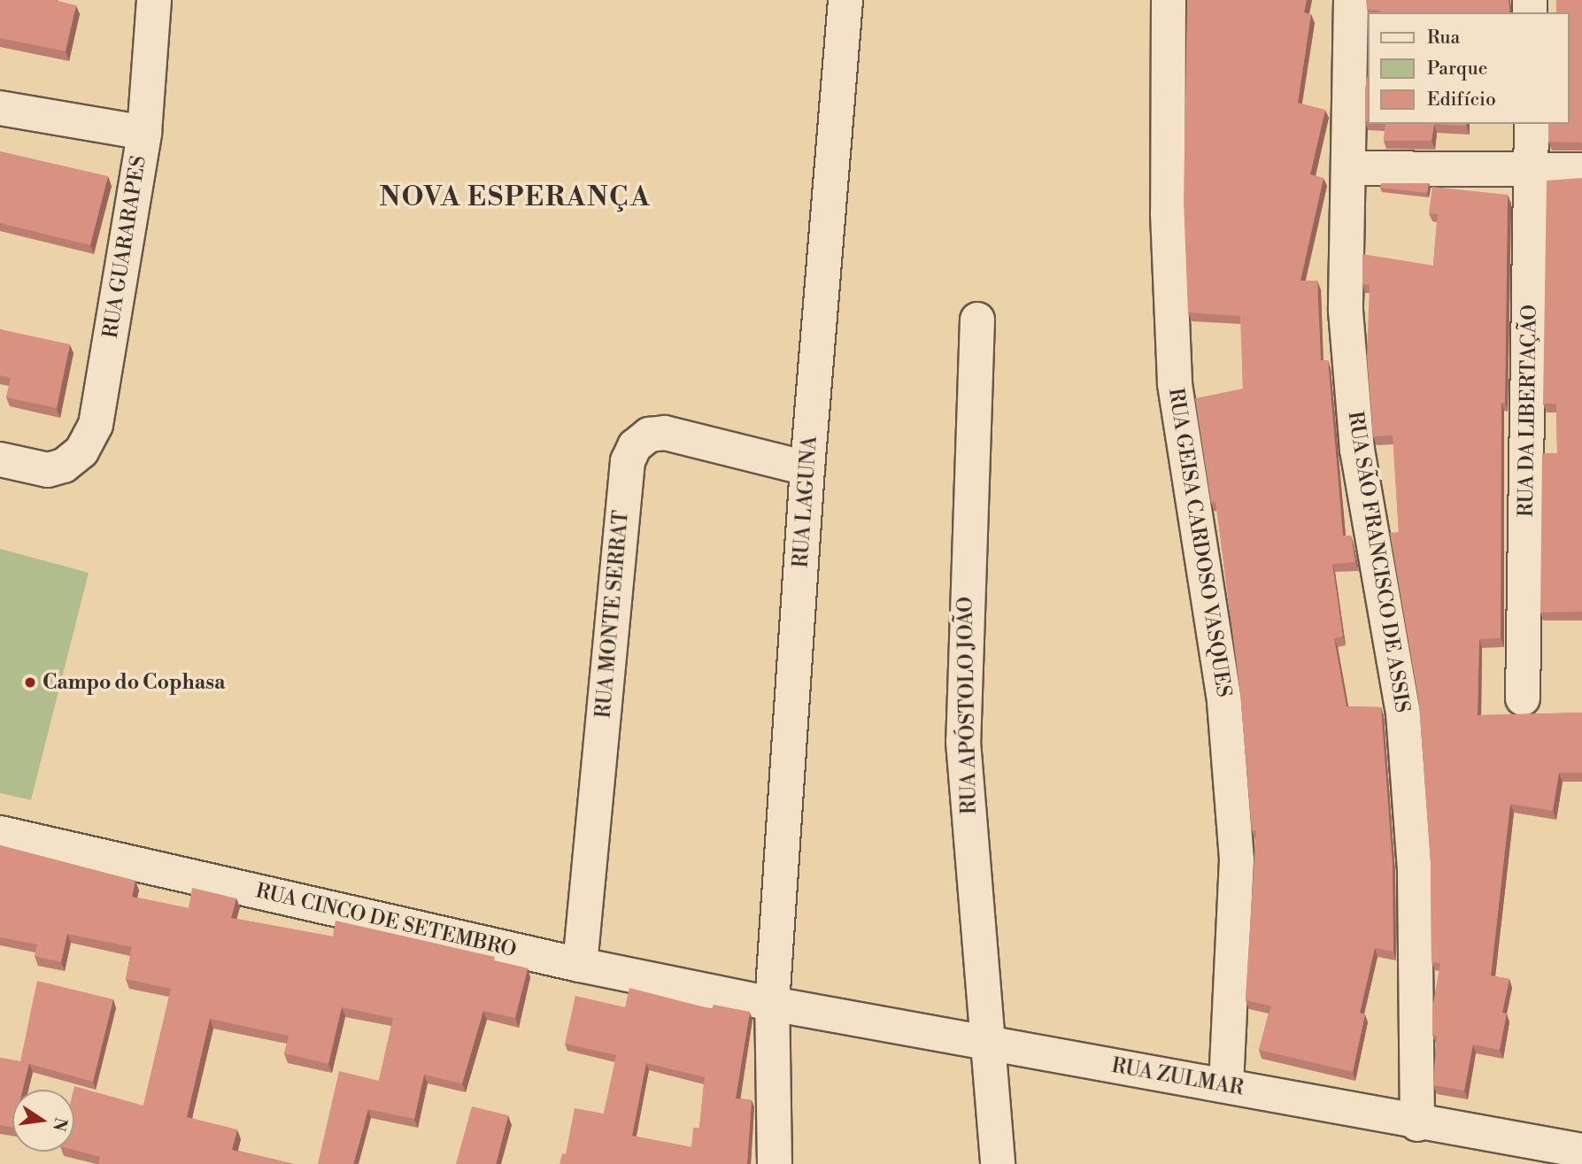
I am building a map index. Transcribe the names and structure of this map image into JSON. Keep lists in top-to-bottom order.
{
  "streets": {
    "street": [
      "RUA GUARARAPES",
      "RUA DA LIBERTAÇÃO",
      "RUA LAGUNA",
      "RUA GEISA CARDOSO VASQUES",
      "RUA SÃO FRANCISCO DE ASSIS",
      "RUA MONTE SERRAT",
      "RUA APÓSTOLO JOÃO",
      "RUA CINCO DE SETEMBRO",
      "RUA ZULMAR"
    ]
  },
  "crossings": [
    ["RUA LAGUNA", "RUA MONTE SERRAT"],
    ["RUA LAGUNA", "RUA CINCO DE SETEMBRO"],
    ["RUA LAGUNA", "RUA ZULMAR"],
    ["RUA GEISA CARDOSO VASQUES", "RUA ZULMAR"],
    ["RUA SÃO FRANCISCO DE ASSIS", "RUA ZULMAR"],
    ["RUA MONTE SERRAT", "RUA CINCO DE SETEMBRO"],
    ["RUA APÓSTOLO JOÃO", "RUA ZULMAR"],
    ["RUA CINCO DE SETEMBRO", "RUA ZULMAR"]
  ],
  "districts": ["NOVA ESPERANÇA"],
  "places": ["Campo do Cophasa"],
  "legend": ["Rua", "Parque", "Edifício"],
  "north": "right"
}
